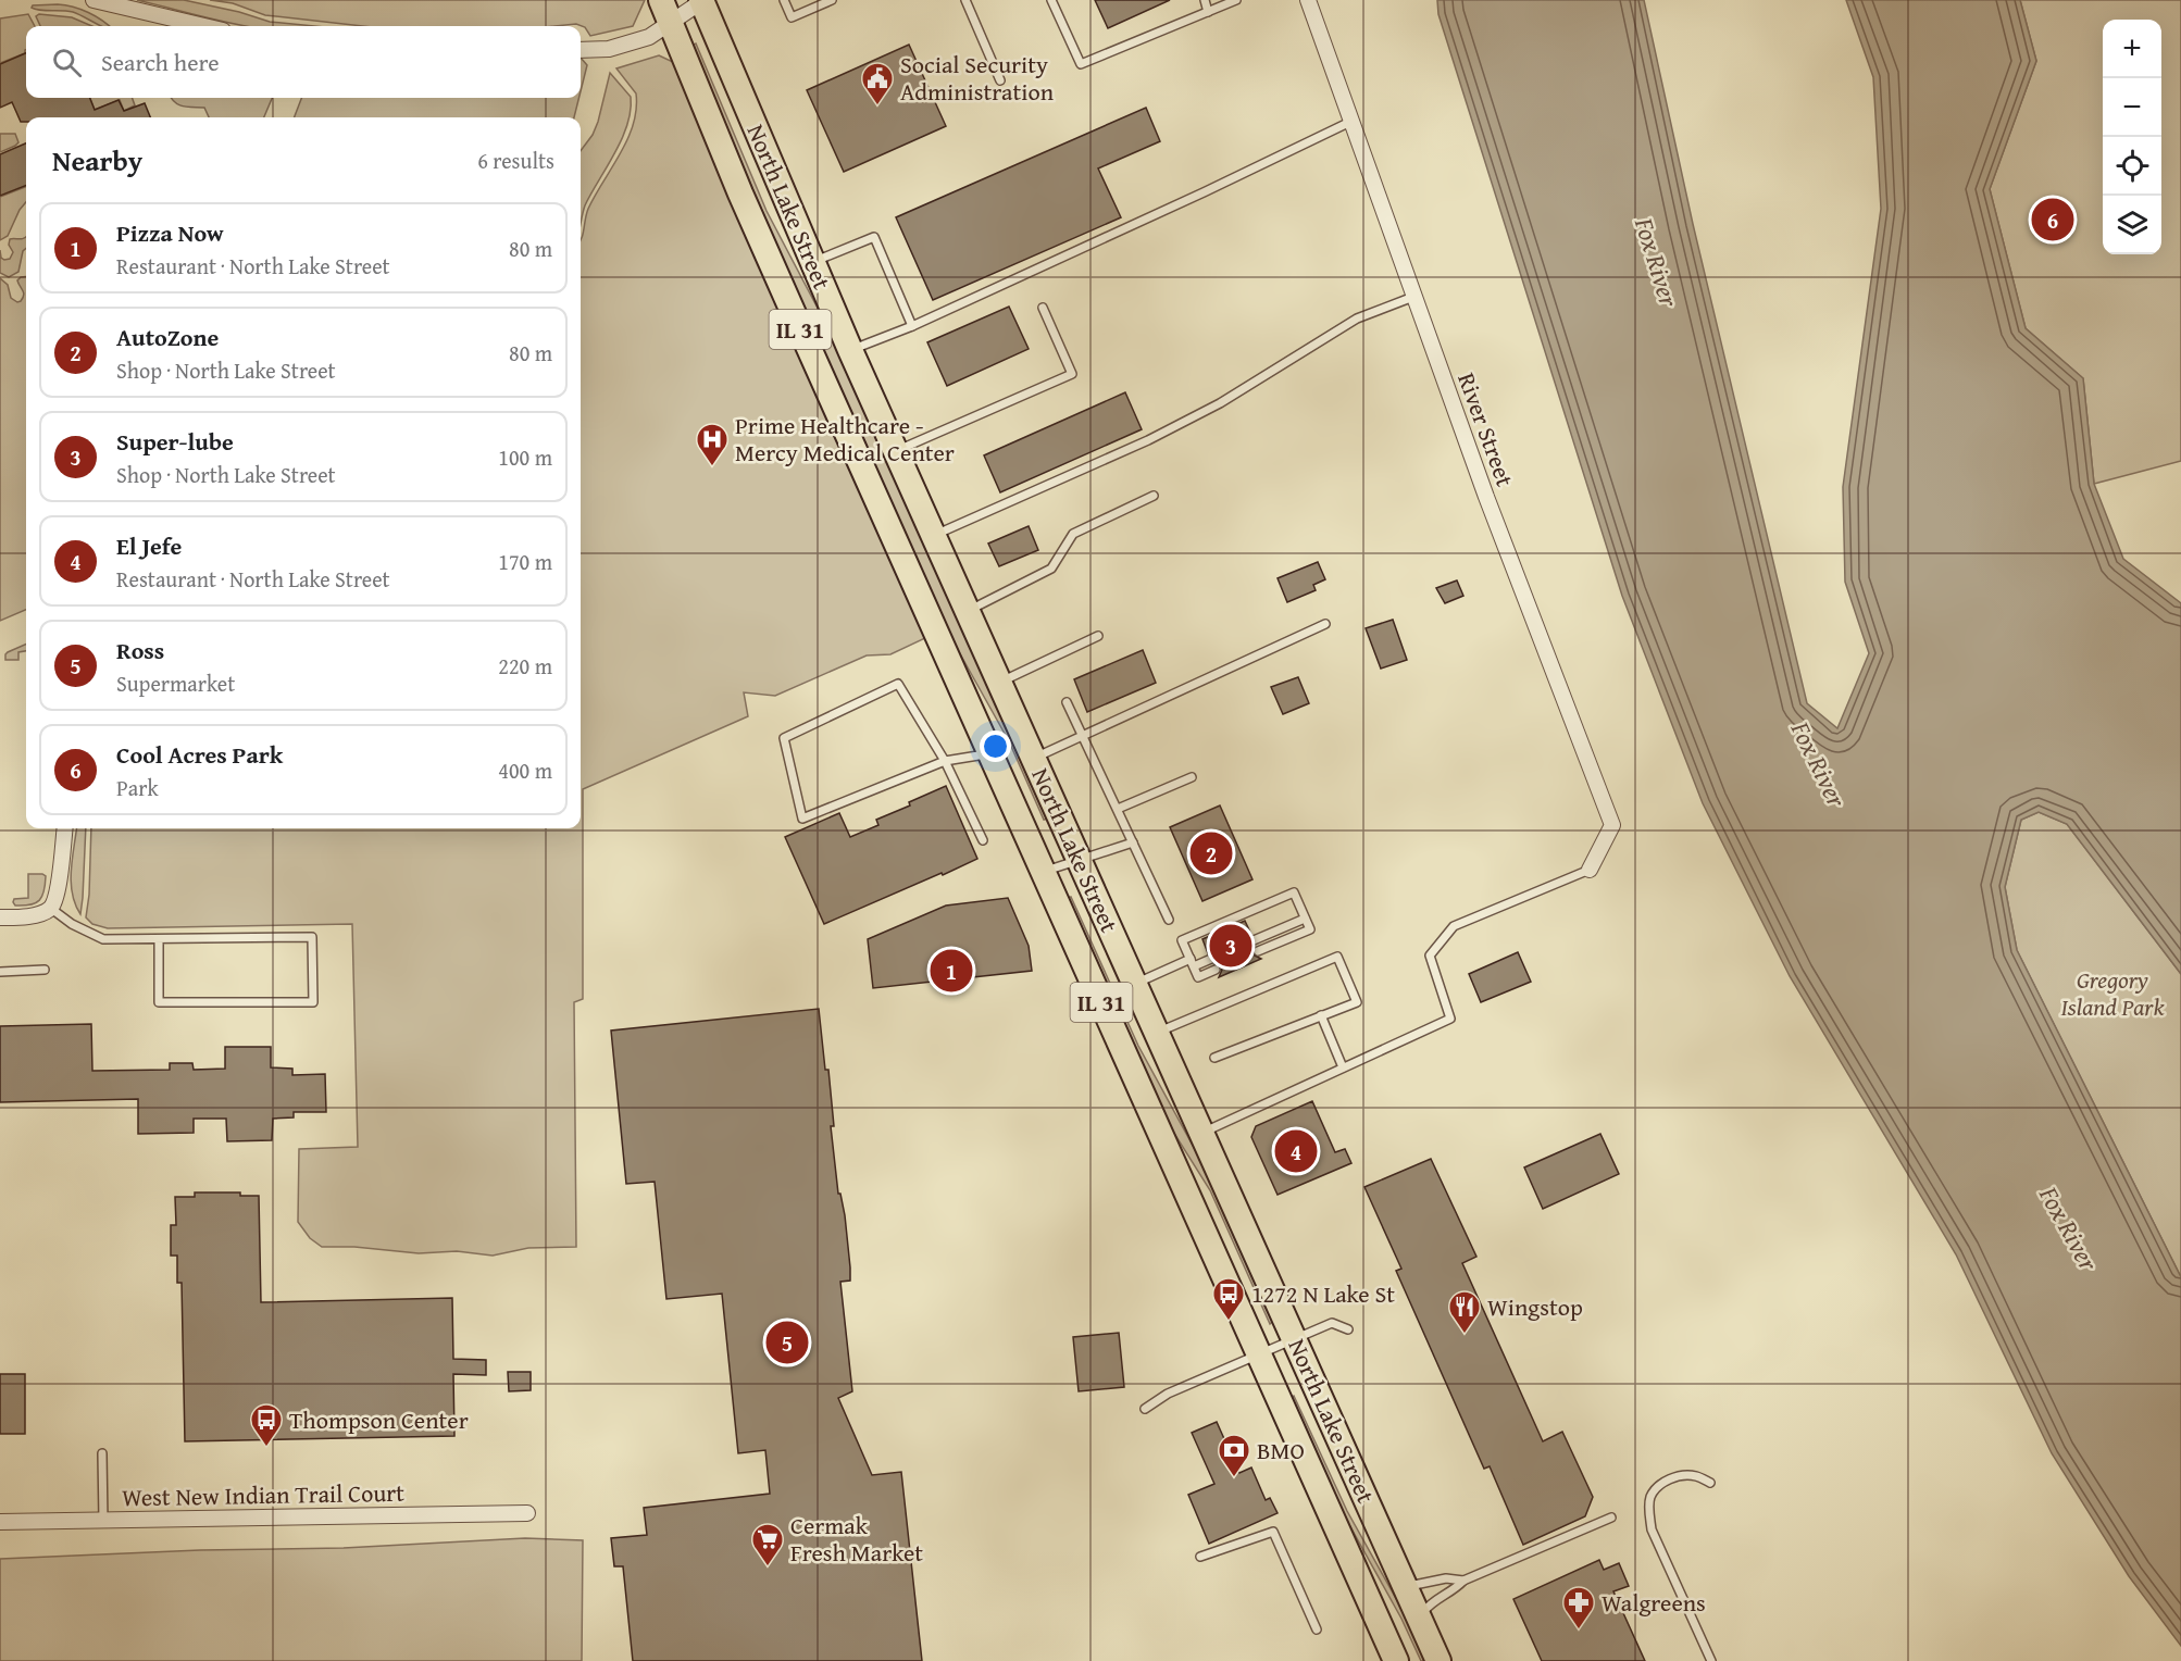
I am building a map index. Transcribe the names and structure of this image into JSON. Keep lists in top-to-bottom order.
{
  "streets": {
    "main road": ["North Lake Street", "IL 31"],
    "street": ["River Street", "West New Indian Trail Court"]
  },
  "water": ["Fox River"],
  "parks": ["Gregory Island Park"],
  "places": {
    "public building": ["Social Security Administration"],
    "hospital": ["Prime Healthcare - Mercy Medical Center"],
    "bus stop": ["1272 N Lake St", "Thompson Center"],
    "restaurant": ["Wingstop"],
    "bank": ["BMO"],
    "supermarket": ["Cermak Fresh Market"],
    "pharmacy": ["Walgreens"]
  },
  "page": {
    "map_buttons": ["+", "−"],
    "search": "Search here",
    "heading": ["Nearby", "6 results"],
    "pins": [
      "6",
      "2",
      "3",
      "1",
      "4",
      "5"
    ],
    "list": [
      {
        "mark": "1",
        "name": "Pizza Now",
        "note": "Restaurant · North Lake Street",
        "value": "80 m"
      },
      {
        "mark": "2",
        "name": "AutoZone",
        "note": "Shop · North Lake Street",
        "value": "80 m"
      },
      {
        "mark": "3",
        "name": "Super-lube",
        "note": "Shop · North Lake Street",
        "value": "100 m"
      },
      {
        "mark": "4",
        "name": "El Jefe",
        "note": "Restaurant · North Lake Street",
        "value": "170 m"
      },
      {
        "mark": "5",
        "name": "Ross",
        "note": "Supermarket",
        "value": "220 m"
      },
      {
        "mark": "6",
        "name": "Cool Acres Park",
        "note": "Park",
        "value": "400 m"
      }
    ]
  }
}
